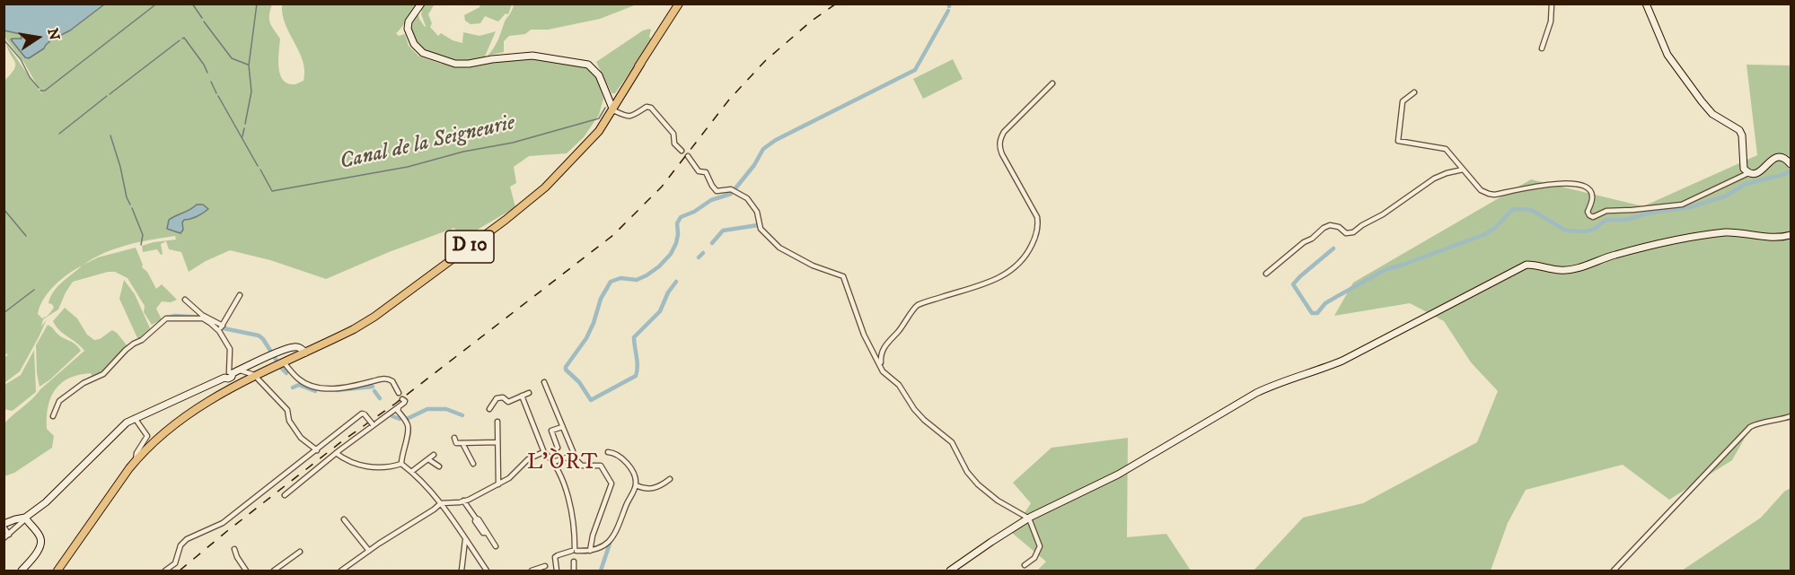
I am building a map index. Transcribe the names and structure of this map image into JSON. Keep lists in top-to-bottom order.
{
  "streets": {
    "main road": ["D 10"]
  },
  "districts": ["L'ÒRT"],
  "water": ["Canal de la Seigneurie"],
  "north": "right"
}
